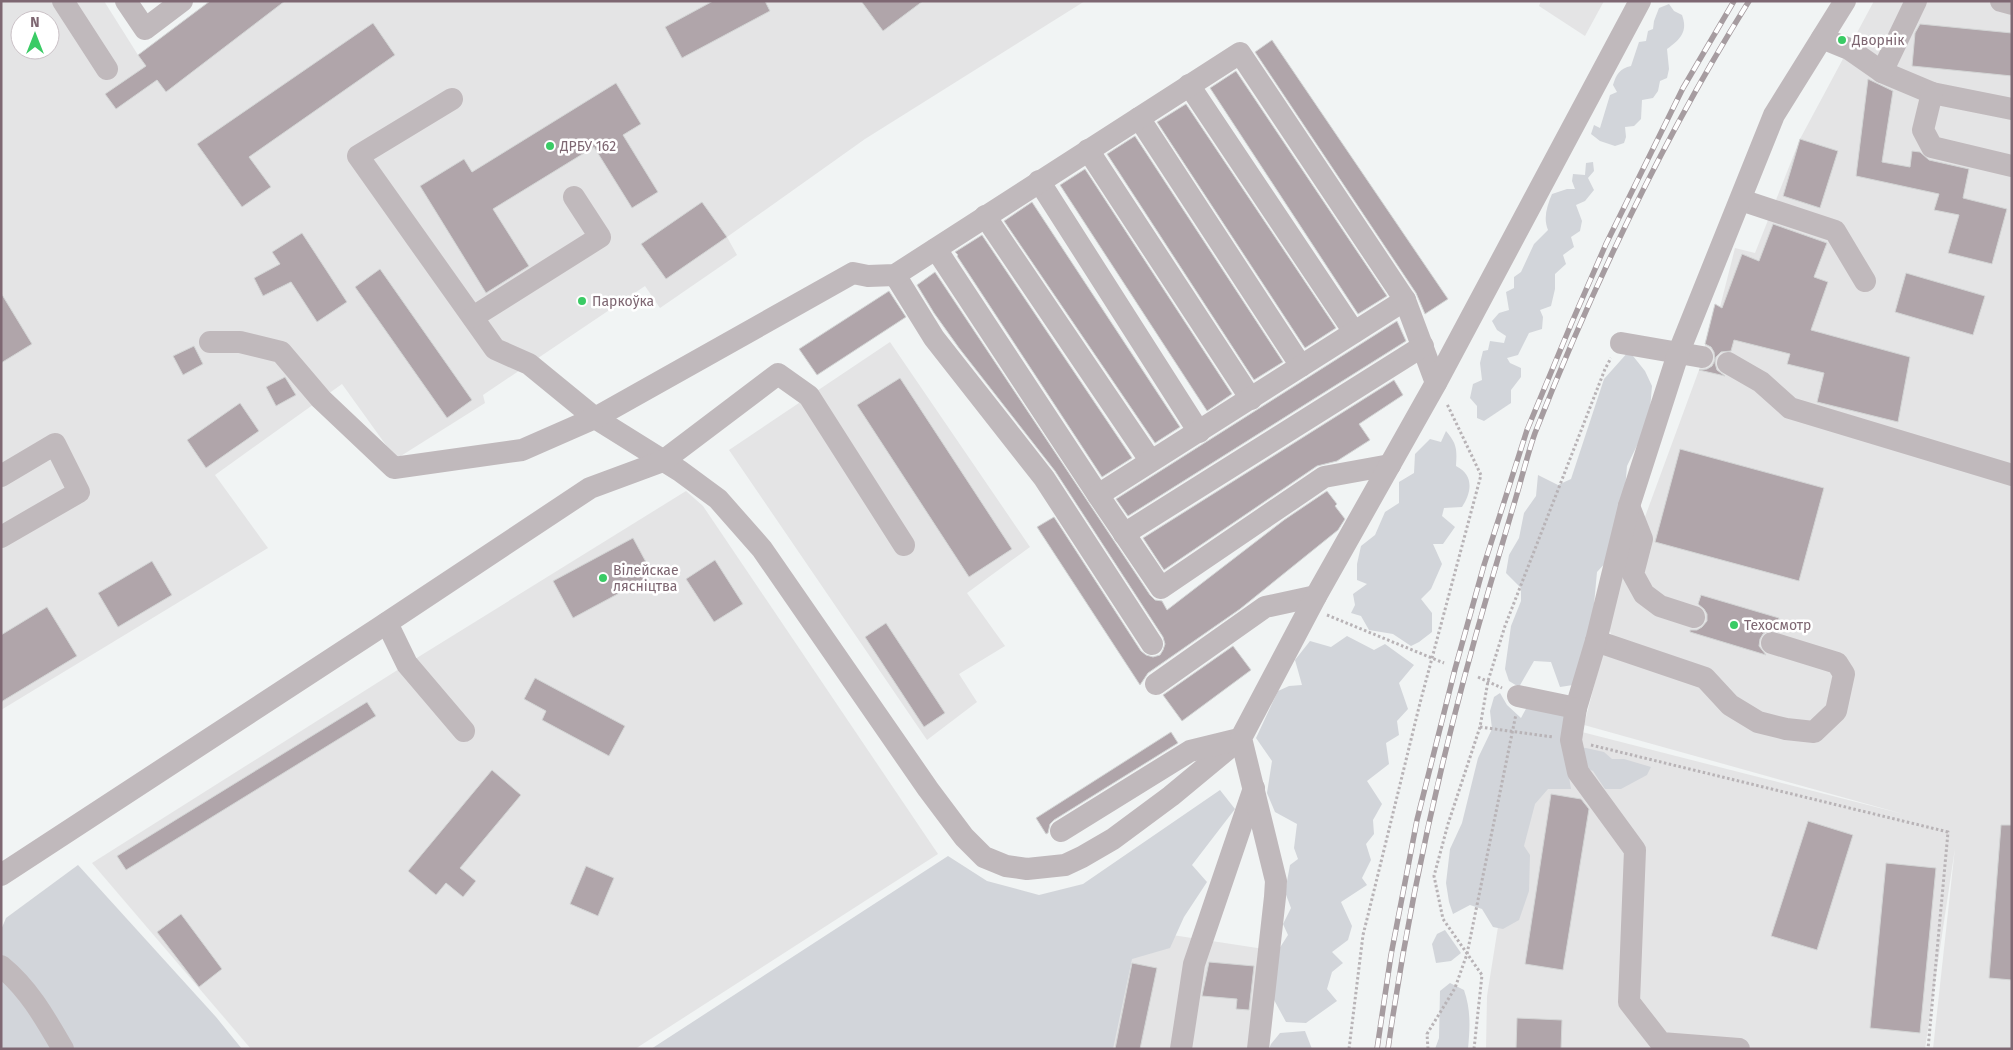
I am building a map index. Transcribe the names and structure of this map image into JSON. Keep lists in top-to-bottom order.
{
  "places": [
    "Дворнік",
    "ДРБУ 162",
    "Паркоўка",
    "Вілейскае лясніцтва",
    "Техосмотр"
  ],
  "north": "top"
}
